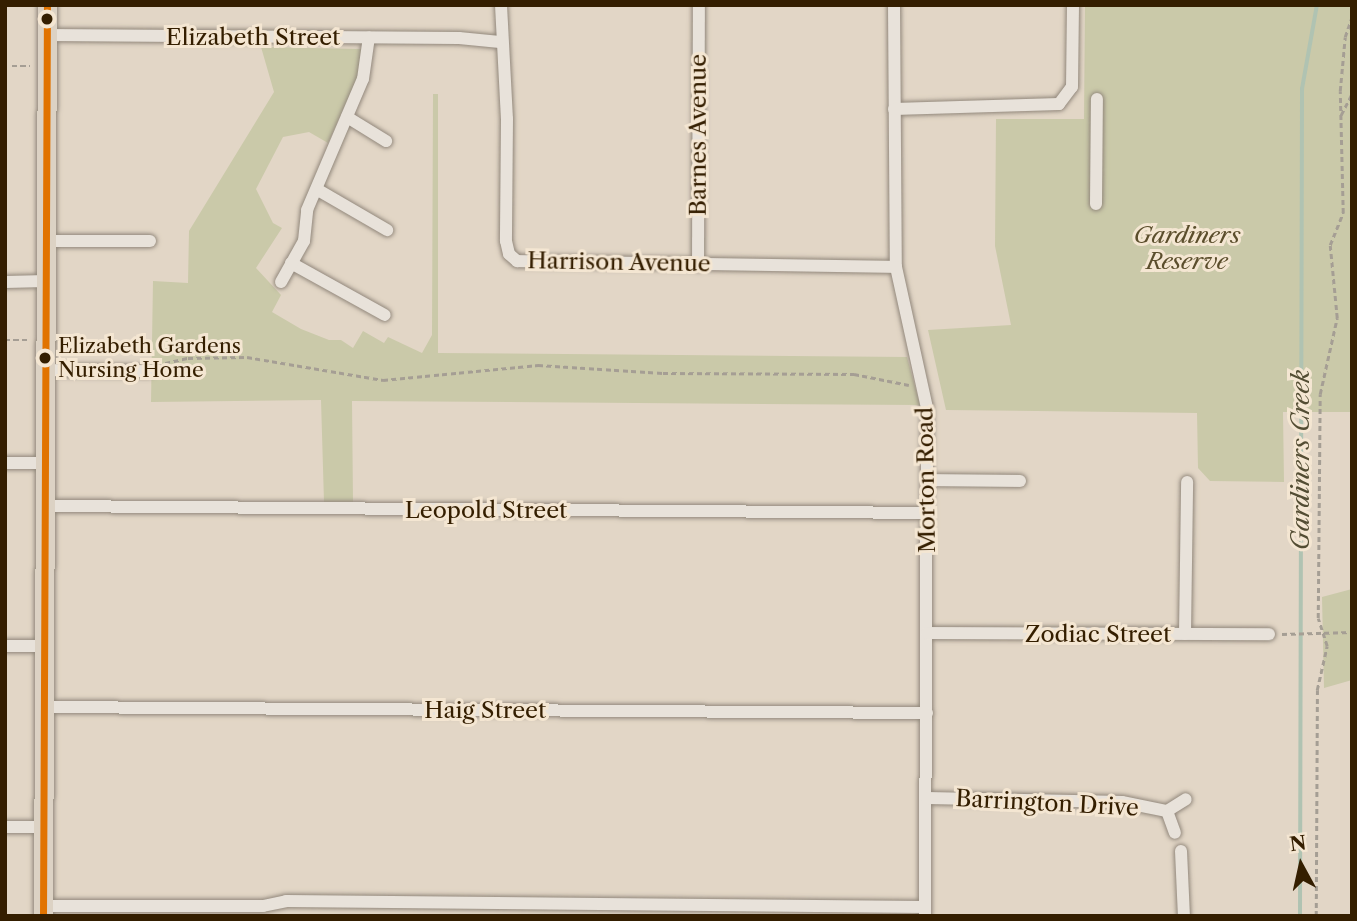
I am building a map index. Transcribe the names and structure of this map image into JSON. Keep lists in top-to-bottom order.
{
  "streets": {
    "street": [
      "Elizabeth Street",
      "Barnes Avenue",
      "Harrison Avenue",
      "Morton Road",
      "Leopold Street",
      "Zodiac Street",
      "Haig Street",
      "Barrington Drive"
    ]
  },
  "crossings": [
    ["Elizabeth Street", "Harrison Avenue"],
    ["Barnes Avenue", "Harrison Avenue"],
    ["Harrison Avenue", "Morton Road"],
    ["Morton Road", "Leopold Street"],
    ["Morton Road", "Zodiac Street"],
    ["Morton Road", "Haig Street"],
    ["Morton Road", "Barrington Drive"]
  ],
  "water": ["Gardiners Creek"],
  "parks": ["Gardiners Reserve"],
  "places": ["Elizabeth Gardens Nursing Home"],
  "north": "top"
}
